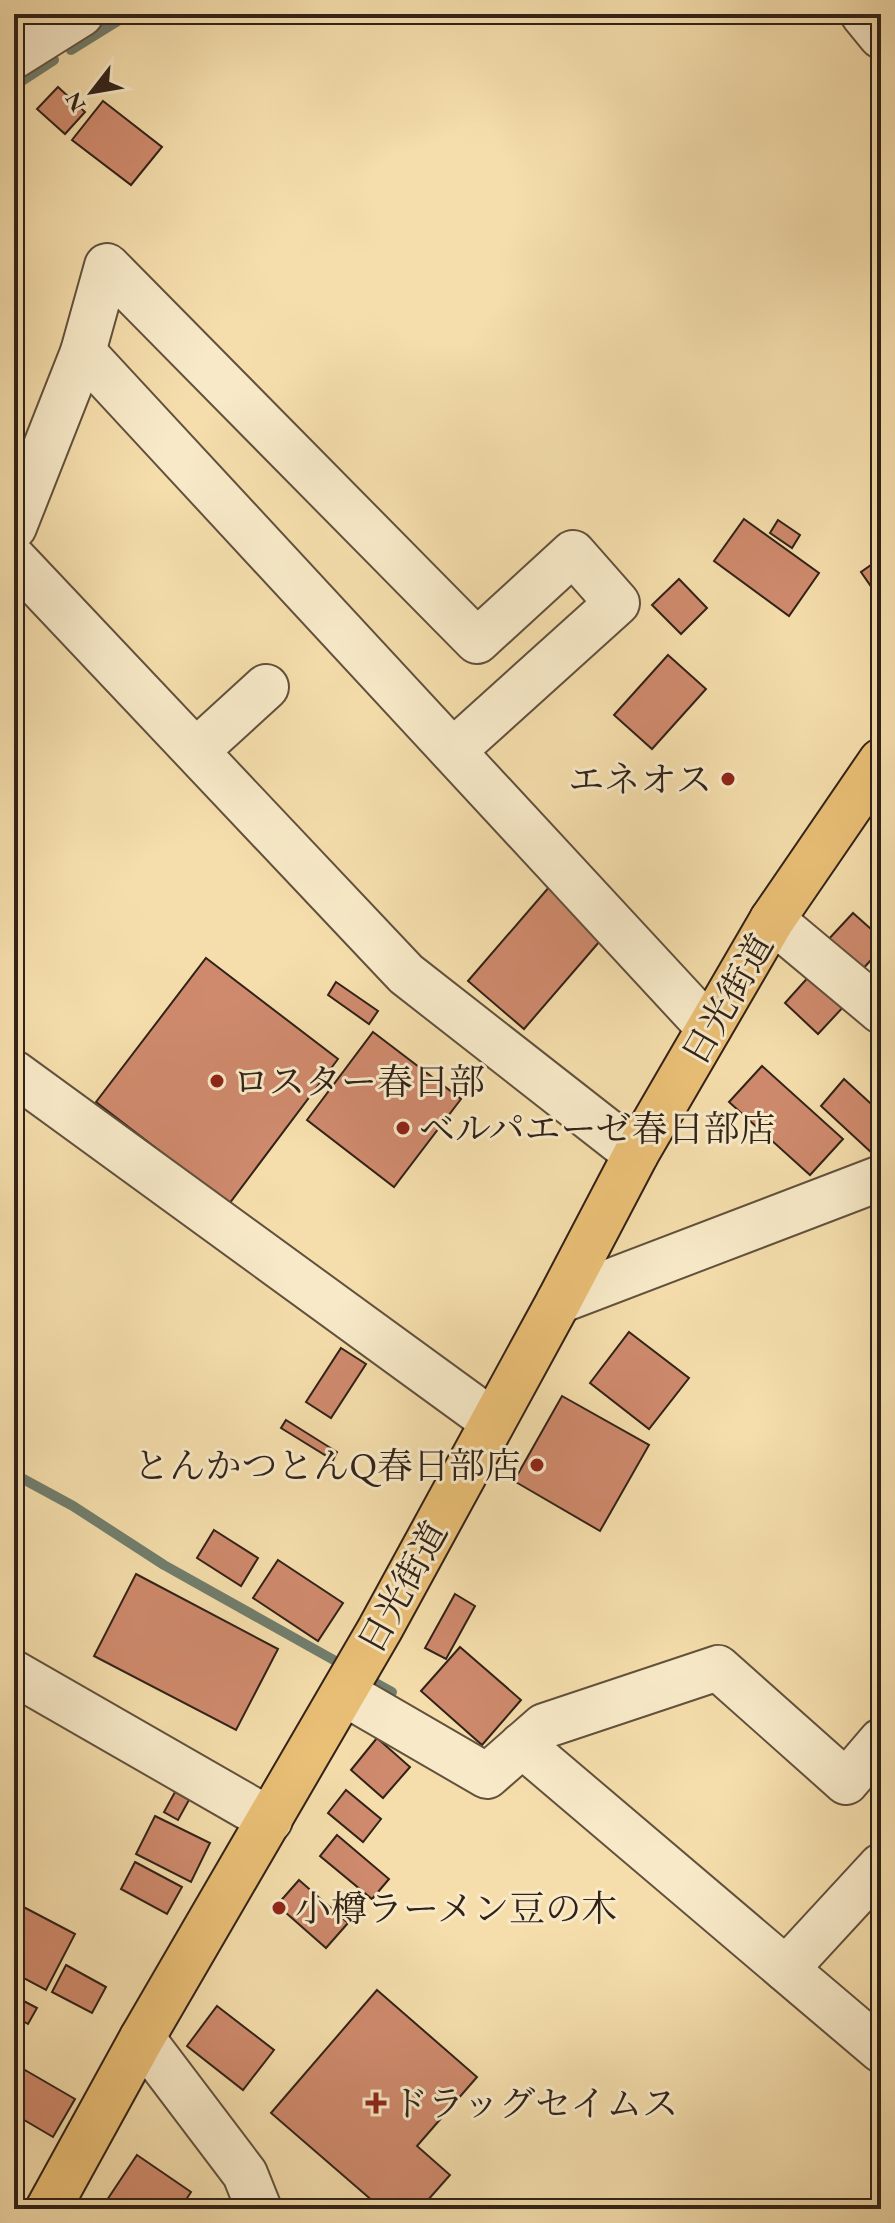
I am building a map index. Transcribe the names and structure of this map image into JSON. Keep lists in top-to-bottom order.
{
  "streets": {
    "highway": ["日光街道"]
  },
  "places": {
    "other": [
      "エネオス",
      "ロスター春日部",
      "ベルパエーゼ春日部店",
      "とんかつとんQ春日部店",
      "小樽ラーメン豆の木"
    ],
    "health": ["ドラッグセイムス"]
  },
  "north": "bottom left"
}
